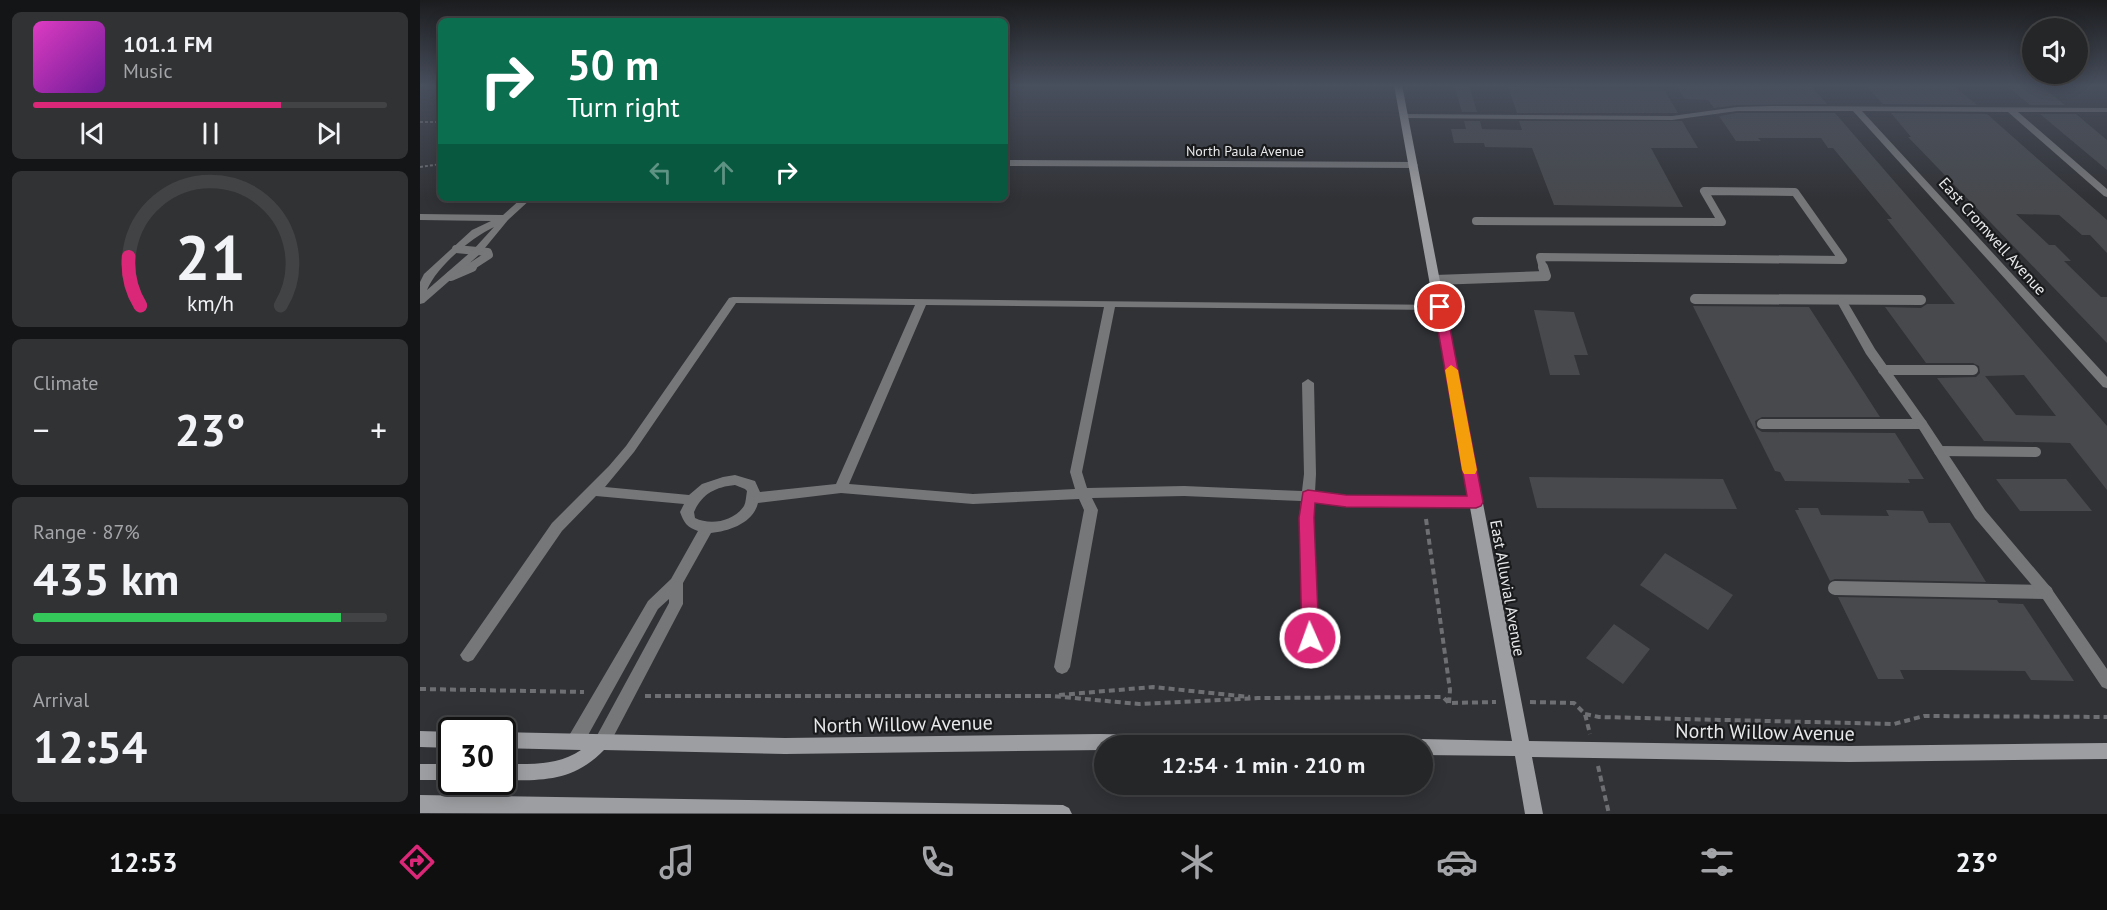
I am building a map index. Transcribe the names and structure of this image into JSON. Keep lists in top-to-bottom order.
{
  "streets": {
    "main road": ["East Alluvial Avenue", "North Willow Avenue"],
    "street": ["North Paula Avenue", "East Cromwell Avenue"]
  },
  "crossings": [
    ["North Paula Avenue", "East Alluvial Avenue"],
    ["East Alluvial Avenue", "North Willow Avenue"]
  ],
  "page": {
    "turn": ["50 m", "Turn right"],
    "song": ["101.1 FM", "Music"],
    "tile": [
      "Climate",
      ["Range · 87%", "435 km"],
      ["Arrival", "12:54"]
    ],
    "heat": ["−", "23°", "+"],
    "limit": "30",
    "trip": "12:54 · 1 min · 210 m",
    "tabs": ["12:53", "23°"],
    "gauge": ["21", "km/h"]
  }
}
